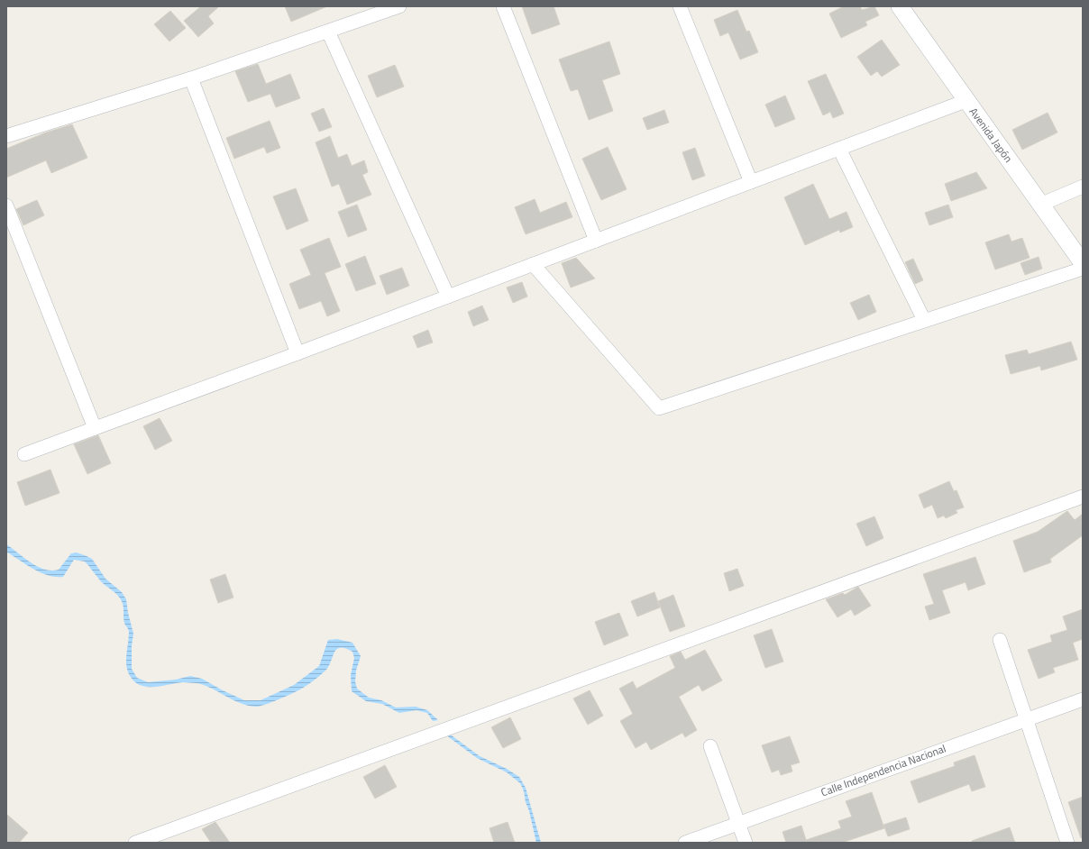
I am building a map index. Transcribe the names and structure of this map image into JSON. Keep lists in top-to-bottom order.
{
  "streets": {
    "street": ["Avenida Japón", "Calle Independencia Nacional"]
  }
}
